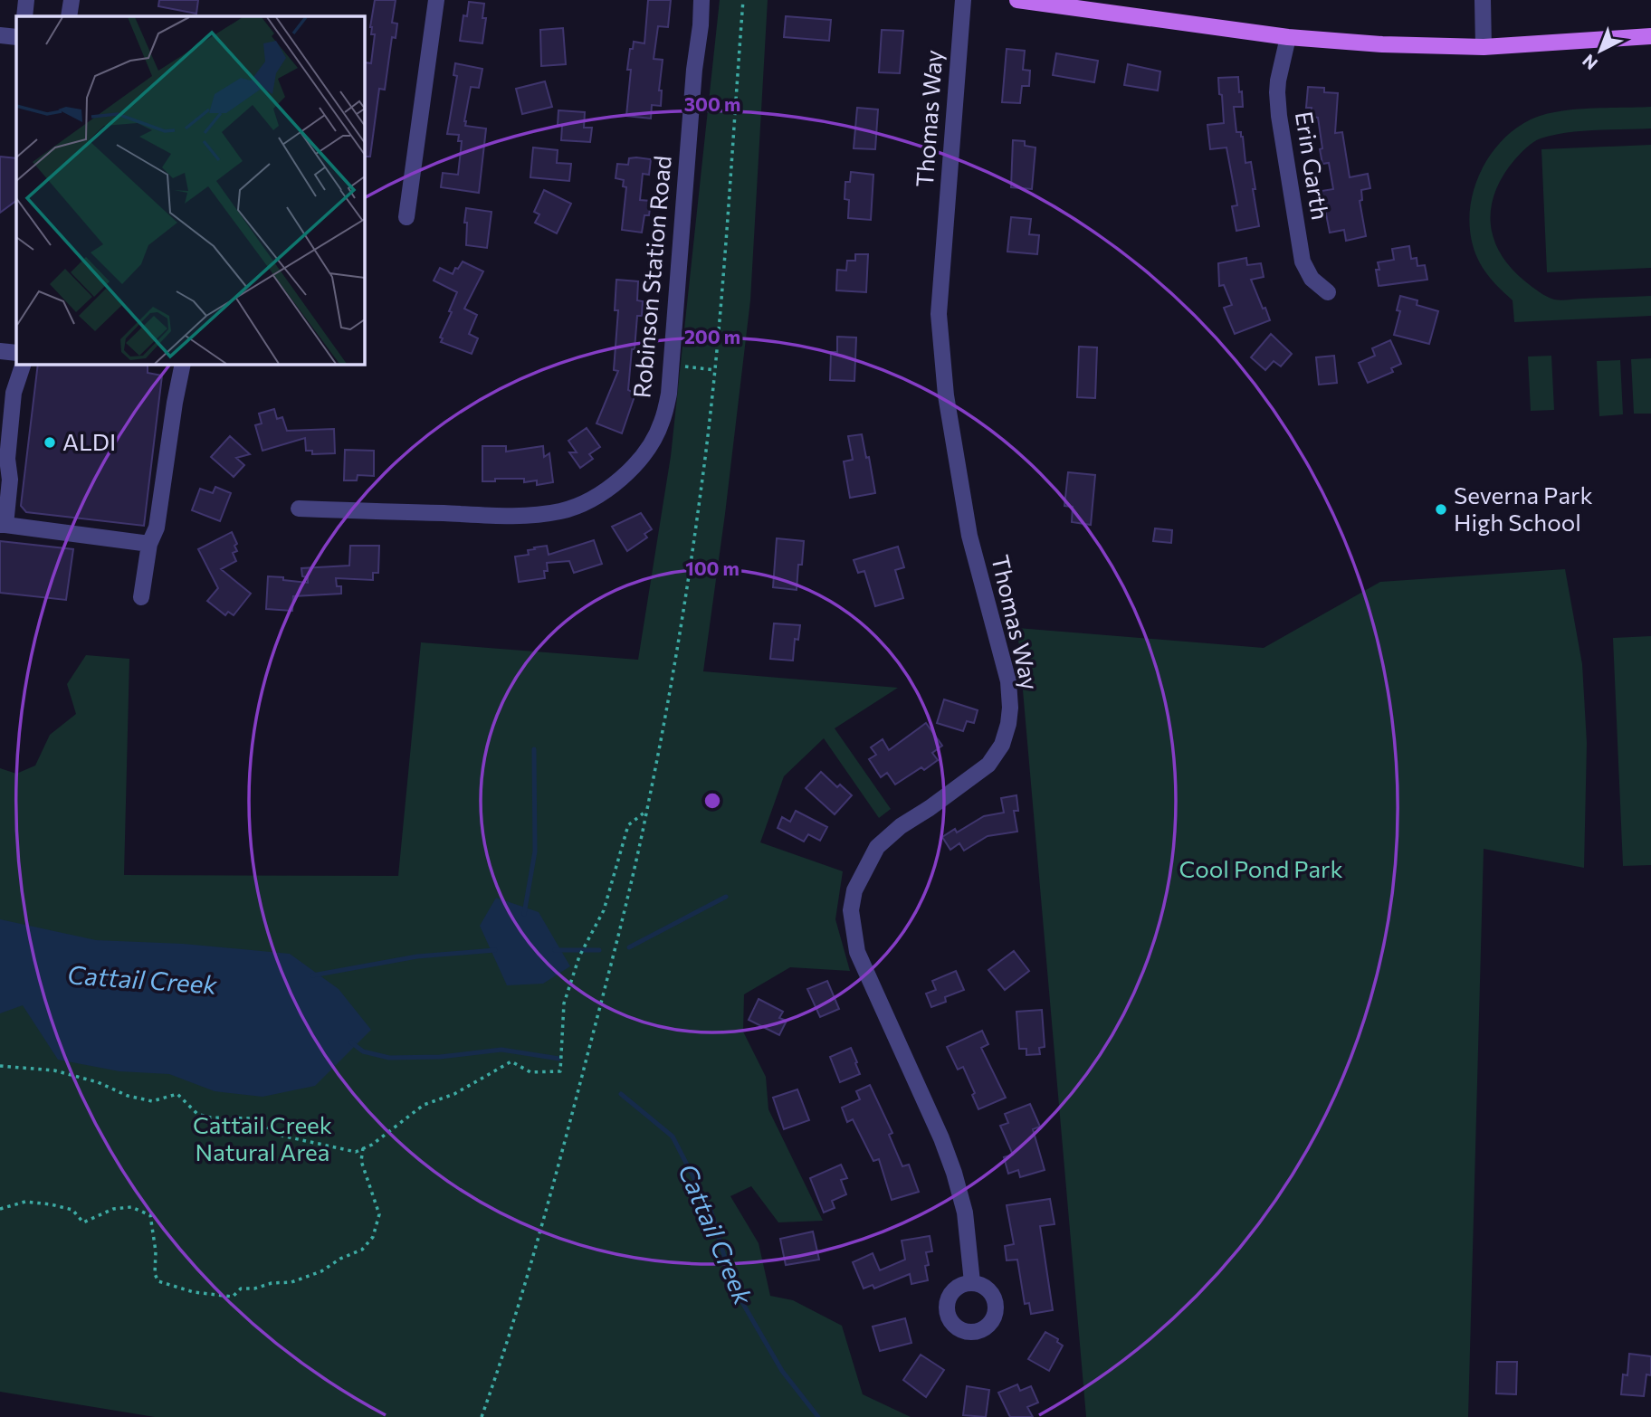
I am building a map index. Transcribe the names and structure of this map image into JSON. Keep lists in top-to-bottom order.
{
  "streets": {
    "street": ["Thomas Way", "Erin Garth", "Robinson Station Road"]
  },
  "water": ["Cattail Creek"],
  "parks": ["Cool Pond Park", "Cattail Creek Natural Area"],
  "places": ["ALDI", "Severna Park High School"],
  "north": "bottom left",
  "rings": ["300 m", "200 m", "100 m"]
}
